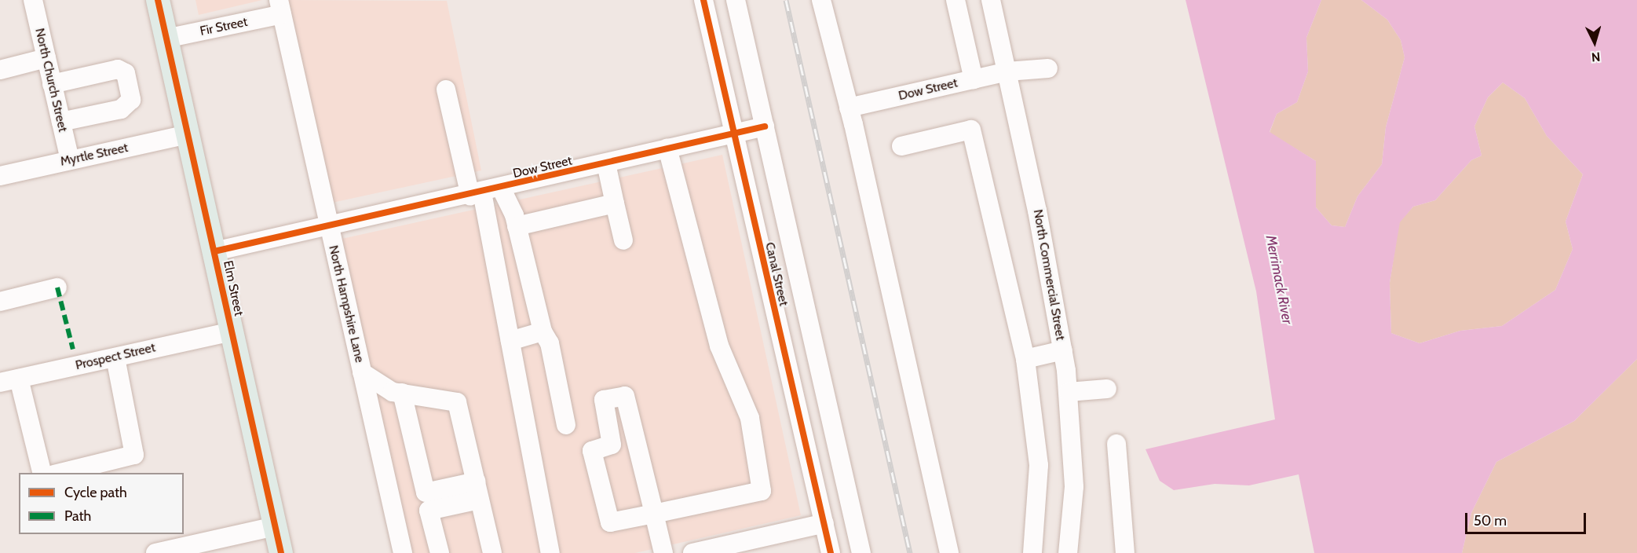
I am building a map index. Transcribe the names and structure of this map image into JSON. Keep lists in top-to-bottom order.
{
  "streets": {
    "main road": ["Elm Street"],
    "street": [
      "Fir Street",
      "North Church Street",
      "Dow Street",
      "Myrtle Street",
      "Canal Street",
      "North Commercial Street",
      "North Hampshire Lane",
      "Prospect Street"
    ]
  },
  "crossings": [
    ["Fir Street", "Elm Street"],
    ["Fir Street", "North Hampshire Lane"],
    ["North Church Street", "Myrtle Street"],
    ["Dow Street", "Canal Street"],
    ["Dow Street", "North Commercial Street"],
    ["Dow Street", "Elm Street"],
    ["Dow Street", "North Hampshire Lane"],
    ["Myrtle Street", "Elm Street"],
    ["Elm Street", "Prospect Street"]
  ],
  "water": ["Merrimack River"],
  "legend": ["Cycle path", "Path"],
  "scale_bar": "50 m",
  "north": "bottom"
}
